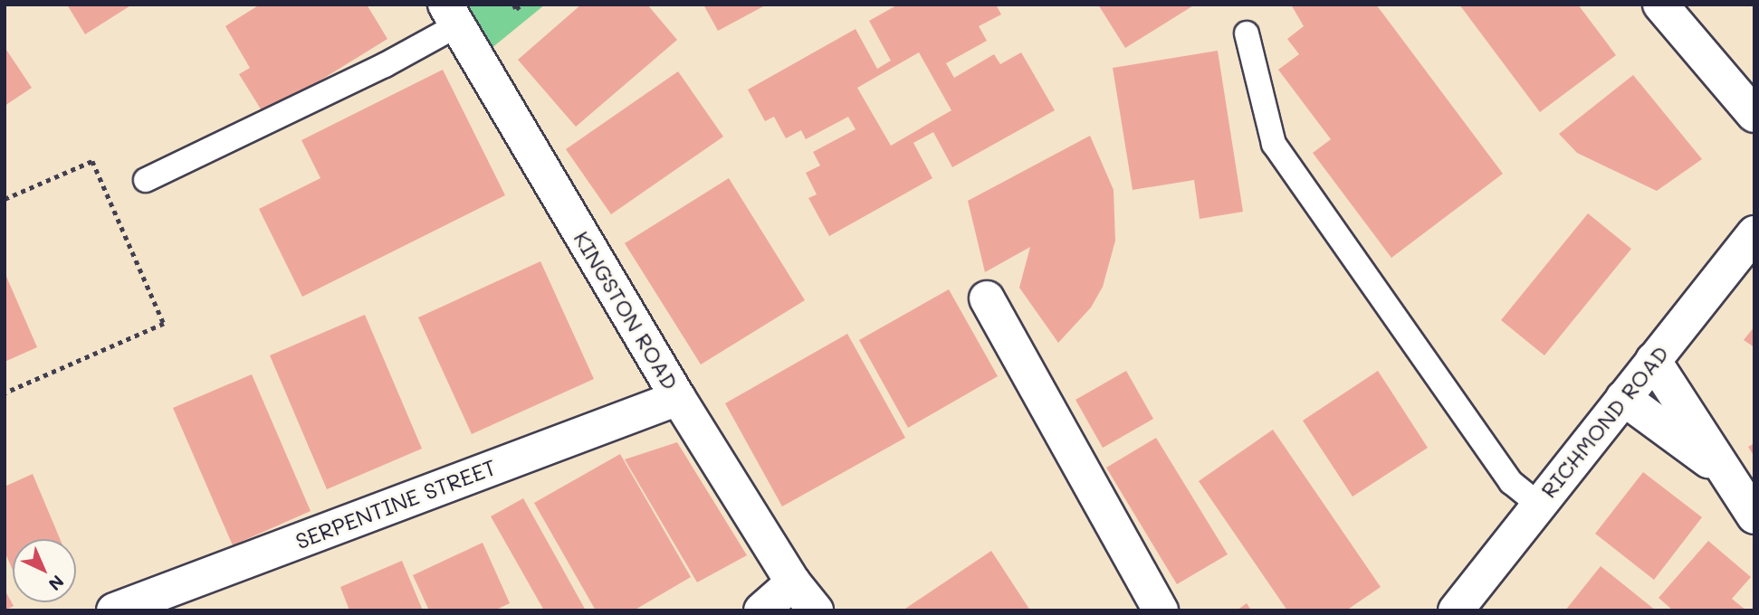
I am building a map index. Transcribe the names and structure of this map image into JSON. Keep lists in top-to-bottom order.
{
  "streets": {
    "street": ["KINGSTON ROAD", "RICHMOND ROAD", "SERPENTINE STREET"]
  },
  "crossings": [
    ["KINGSTON ROAD", "SERPENTINE STREET"]
  ],
  "north": "bottom right"
}
